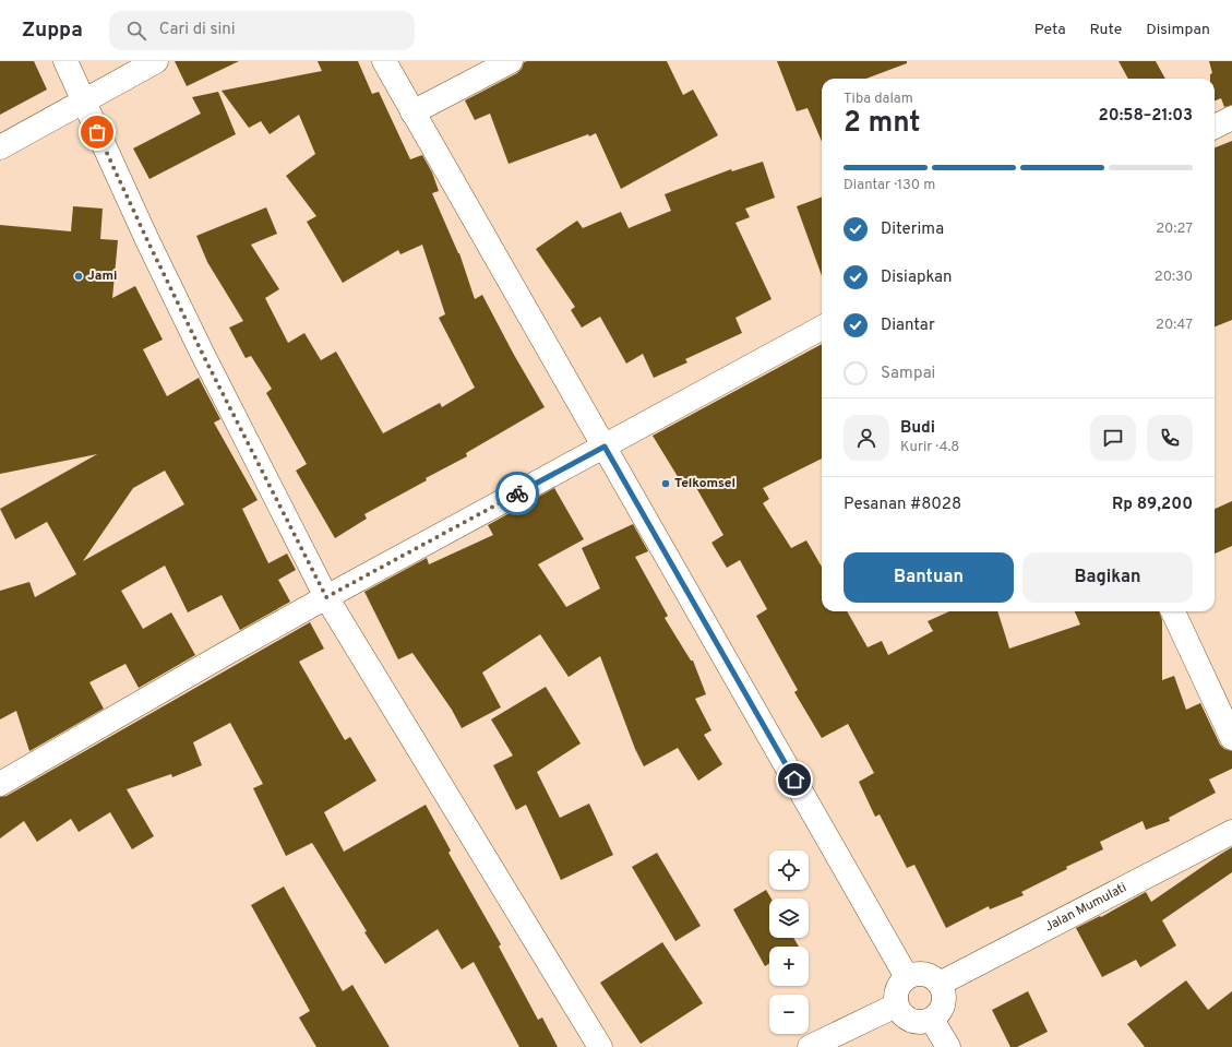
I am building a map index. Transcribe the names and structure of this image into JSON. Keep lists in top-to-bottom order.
{
  "streets": {
    "street": ["Jalan Mumulati"]
  },
  "places": ["Jami", "Telkomsel"],
  "page": {
    "header": "Zuppa",
    "search": "Cari di sini",
    "nav": ["Peta", "Rute", "Disimpan"],
    "heading": ["2 mnt", "Tiba dalam", "20:58–21:03"],
    "panel": [
      "Budi",
      "Kurir · 4.8",
      "Pesanan #8028",
      "Rp 89,200"
    ],
    "bar": "Diantar · 130 m",
    "list": [
      ["Diterima", "20:27"],
      ["Disiapkan", "20:30"],
      ["Diantar", "20:47"],
      "Sampai"
    ],
    "buttons": ["Bantuan", "Bagikan"],
    "map_buttons": ["+", "−"]
  }
}
